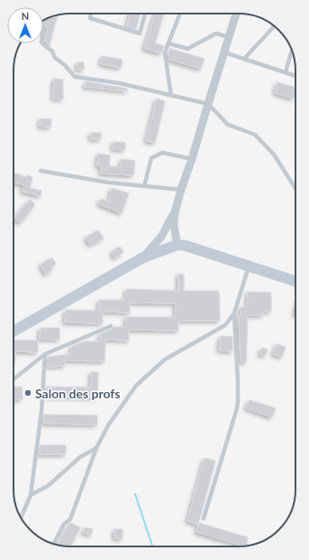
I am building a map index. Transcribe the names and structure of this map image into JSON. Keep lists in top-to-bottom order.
{
  "places": ["Salon des profs"],
  "north": "top"
}
